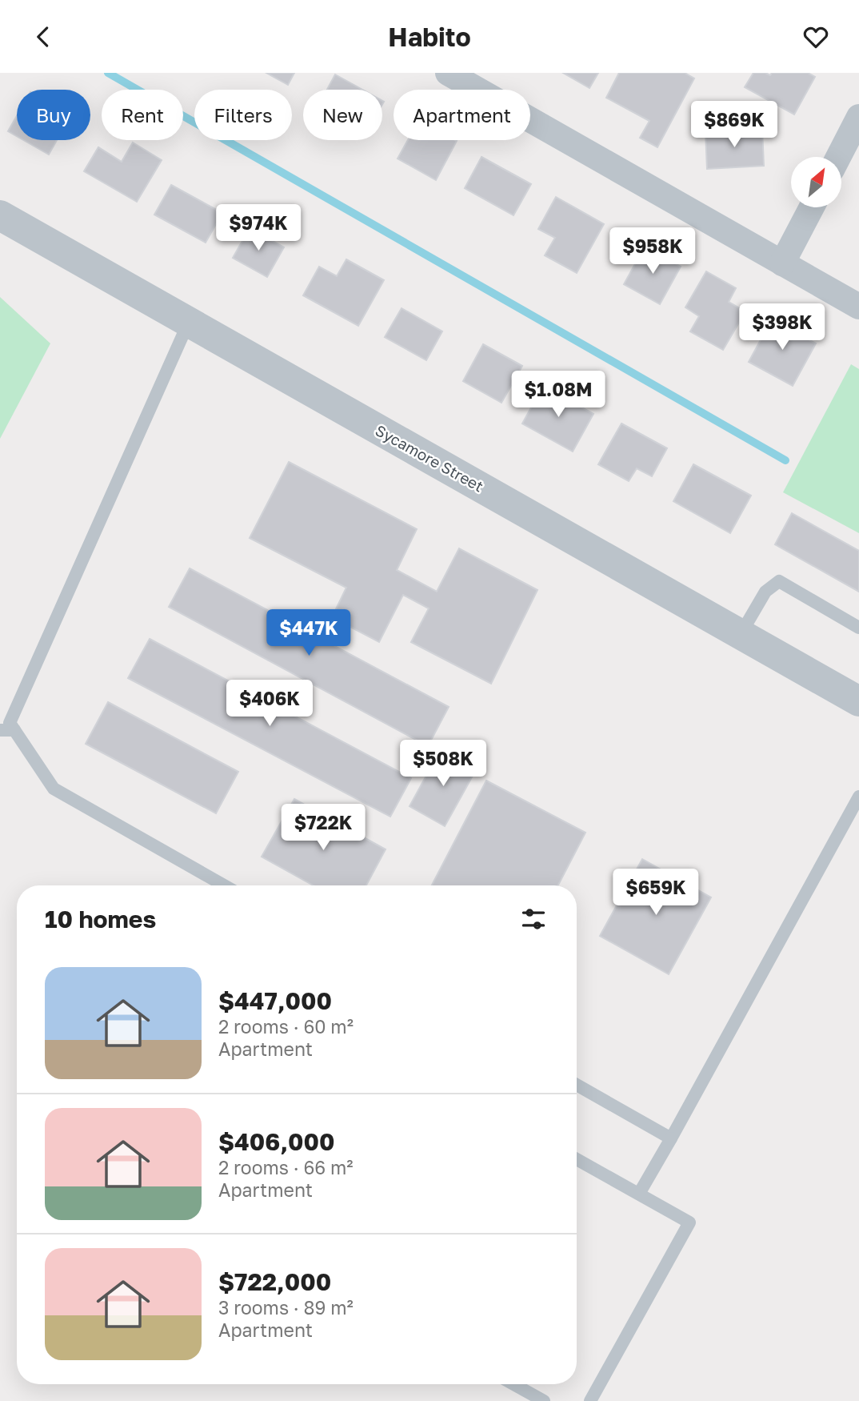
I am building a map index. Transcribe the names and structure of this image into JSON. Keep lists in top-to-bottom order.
{
  "streets": {
    "street": ["Sycamore Street"]
  },
  "north": "top right",
  "page": {
    "header": "Habito",
    "chip": [
      "Buy",
      "Rent",
      "Filters",
      "New",
      "Apartment"
    ],
    "price": [
      "$869K",
      "$974K",
      "$958K",
      "$398K",
      "$1.08M",
      "$447K",
      "$406K",
      "$508K",
      "$722K",
      "$659K"
    ],
    "heading": "10 homes",
    "list": [
      {
        "name": "$447,000",
        "note": "2 rooms · 60 m² · Apartment"
      },
      {
        "name": "$406,000",
        "note": "2 rooms · 66 m² · Apartment"
      },
      {
        "name": "$722,000",
        "note": "3 rooms · 89 m² · Apartment"
      }
    ]
  }
}
